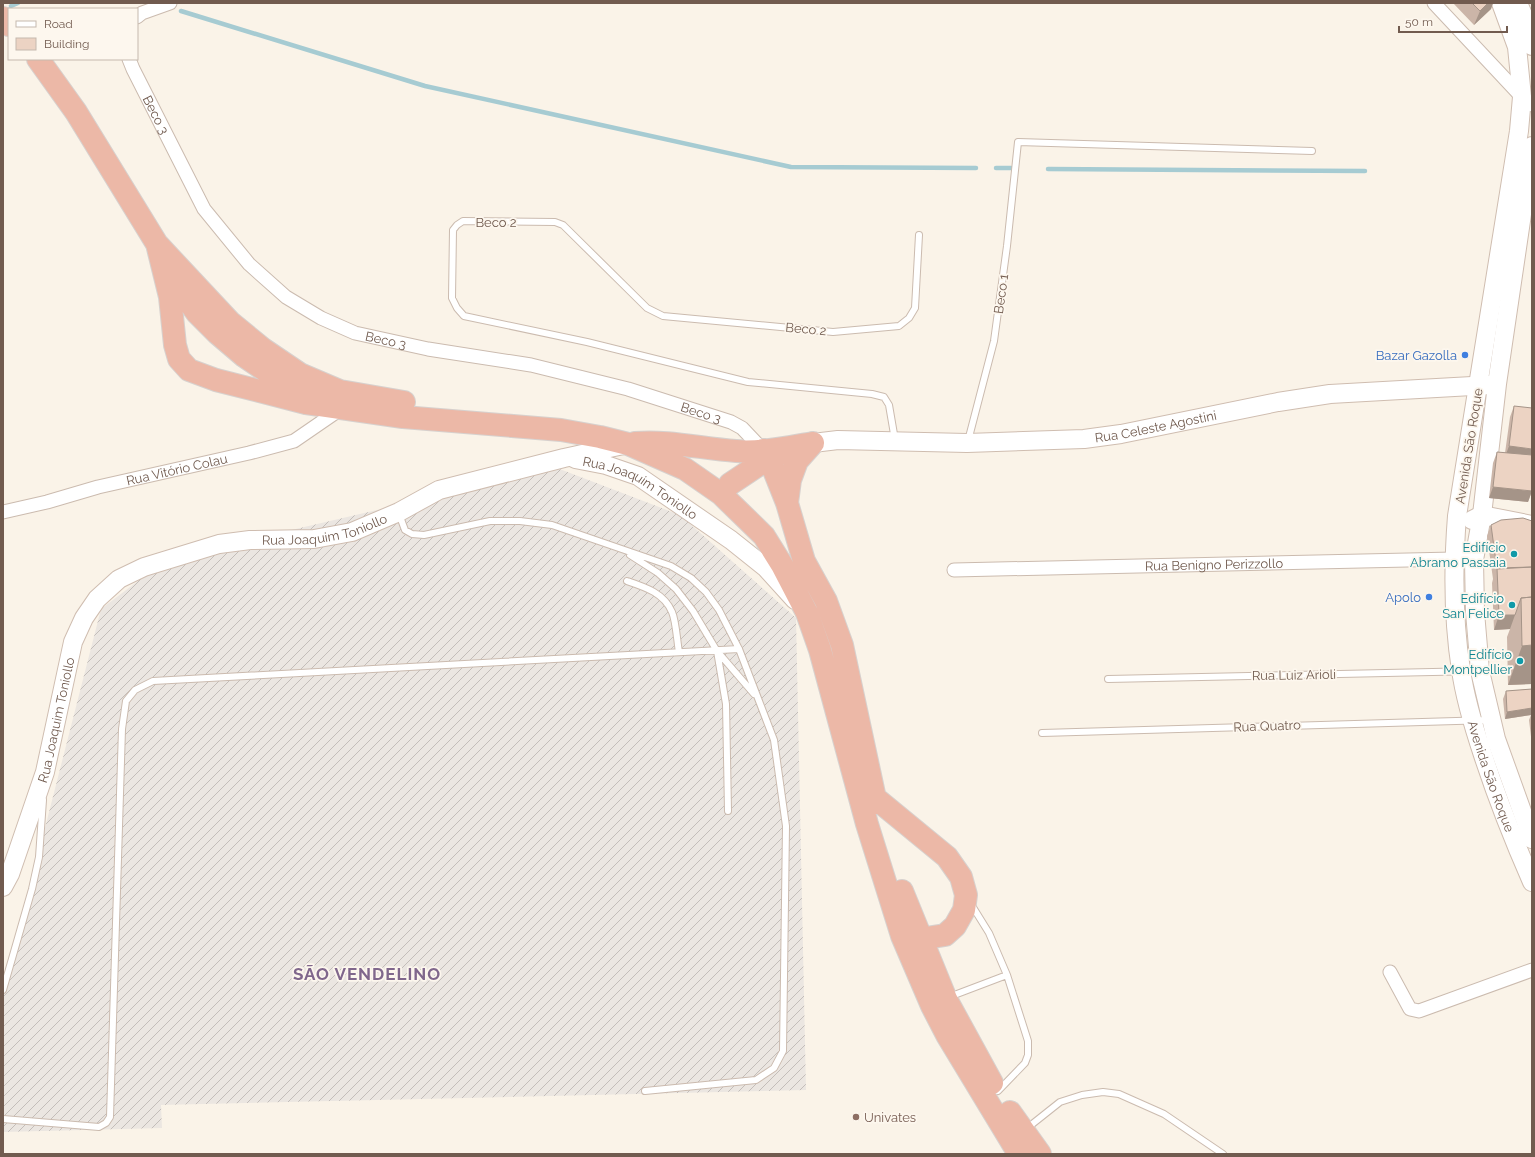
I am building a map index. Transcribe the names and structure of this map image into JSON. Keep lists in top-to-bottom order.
{
  "streets": {
    "street": [
      "Beco 3",
      "Rua Celeste Agostini",
      "Avenida São Roque",
      "Rua Vitório Colau",
      "Rua Joaquim Toniollo",
      "Rua Benigno Perizzollo"
    ],
    "lane": [
      "Beco 2",
      "Beco 1",
      "Rua Luiz Arioli",
      "Rua Quatro"
    ]
  },
  "crossings": [
    ["Beco 2", "Rua Celeste Agostini"],
    ["Beco 1", "Rua Celeste Agostini"],
    ["Rua Celeste Agostini", "Avenida São Roque"],
    ["Avenida São Roque", "Rua Benigno Perizzollo"],
    ["Avenida São Roque", "Rua Luiz Arioli"],
    ["Avenida São Roque", "Rua Quatro"]
  ],
  "districts": ["SÃO VENDELINO"],
  "places": [
    "Bazar Gazolla",
    "Edifício Abramo Passaia",
    "Apolo",
    "Edifício San Felice",
    "Edifício Montpellier",
    "Univates"
  ],
  "legend": ["Road", "Building"],
  "scale_bar": "50 m"
}
